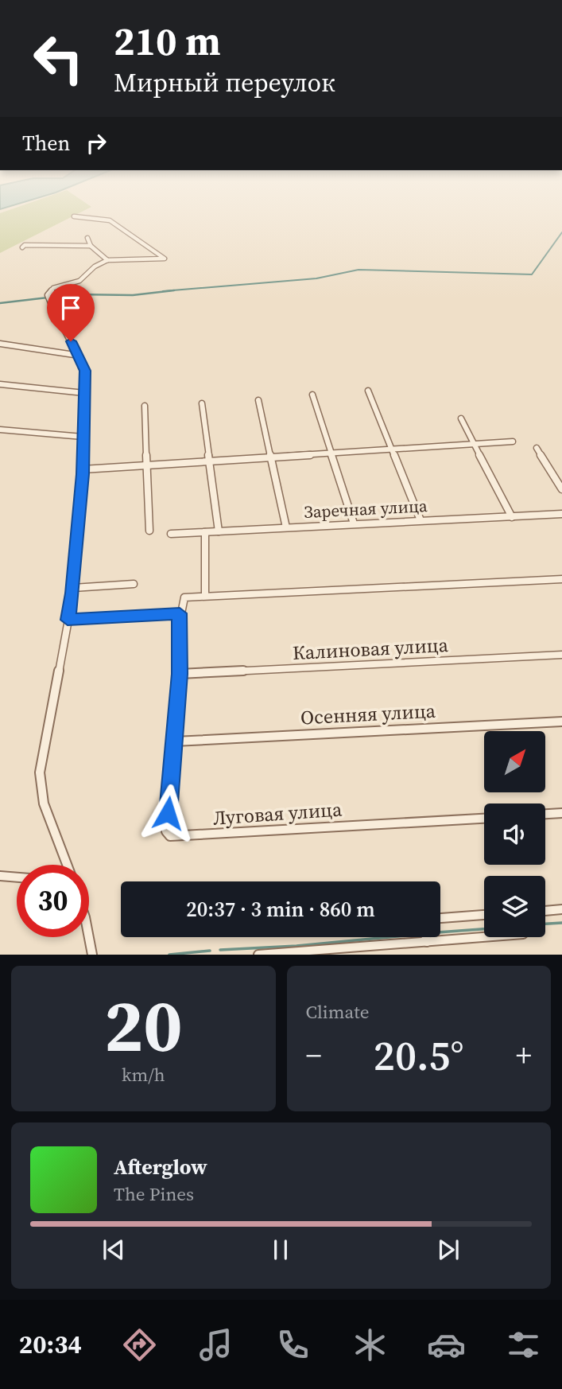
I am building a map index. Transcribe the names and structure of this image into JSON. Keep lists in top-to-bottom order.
{
  "streets": {
    "street": [
      "Заречная улица",
      "Калиновая улица",
      "Осенняя улица",
      "Луговая улица"
    ]
  },
  "crossings": [
    ["Калиновая улица", "Луговая улица"],
    ["Осенняя улица", "Луговая улица"]
  ],
  "north": "top right",
  "page": {
    "turn": ["210 m", "Мирный переулок"],
    "then": "Then",
    "limit": "30",
    "trip": "20:37 · 3 min · 860 m",
    "tile": [
      ["20", "km/h"],
      "Climate"
    ],
    "heat": ["−", "20.5°", "+"],
    "song": ["Afterglow", "The Pines"],
    "tabs": "20:34"
  }
}
